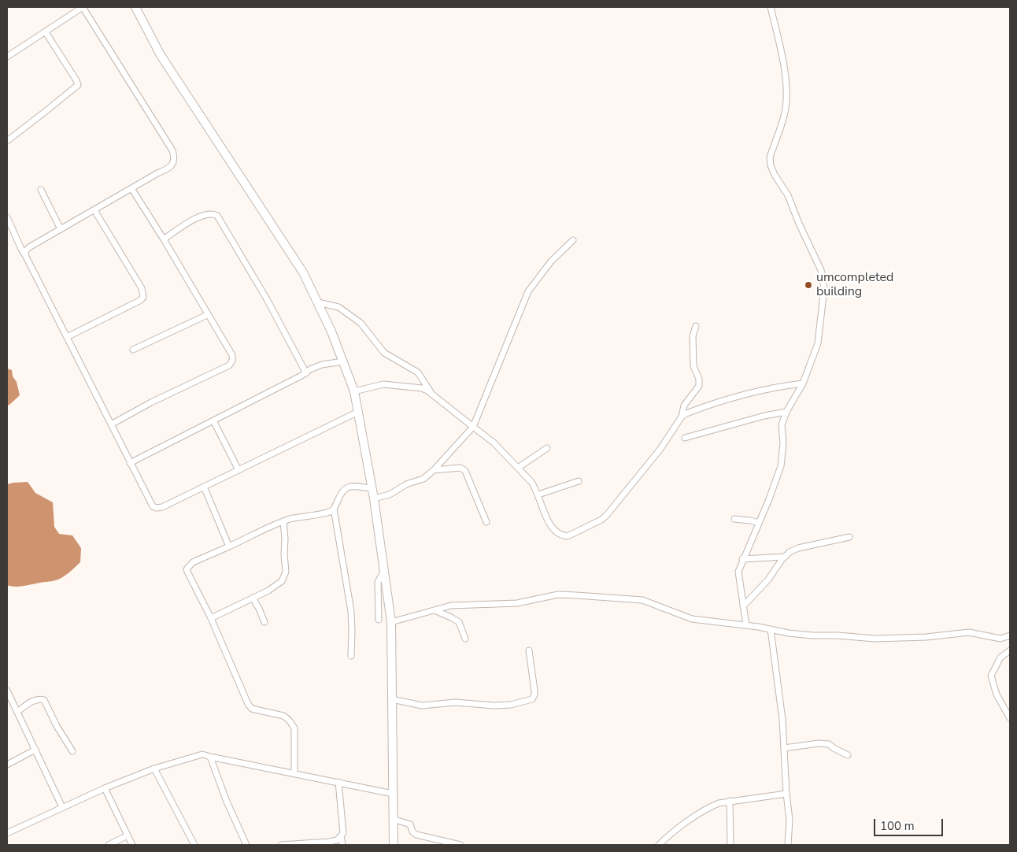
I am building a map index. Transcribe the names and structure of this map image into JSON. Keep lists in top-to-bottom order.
{
  "places": ["umcompleted building"],
  "scale_bar": "100 m"
}
